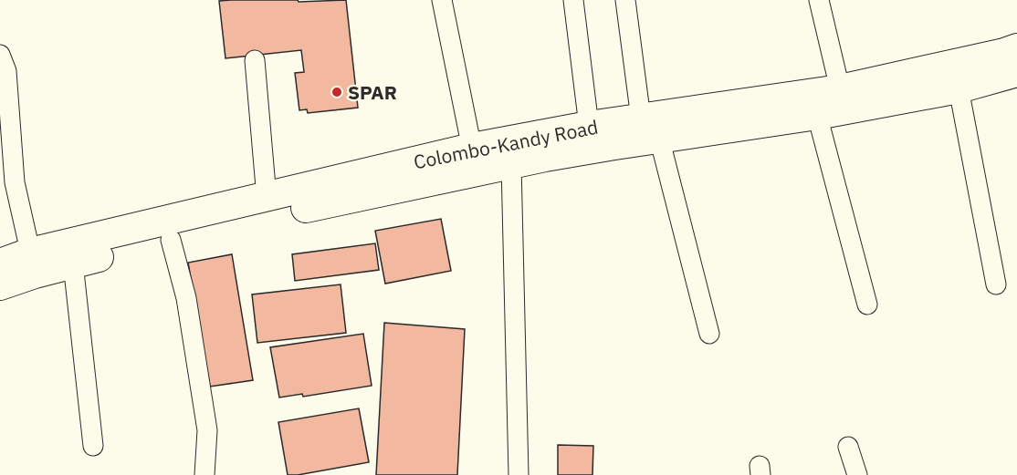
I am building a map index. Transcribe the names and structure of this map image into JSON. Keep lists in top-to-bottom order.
{
  "streets": {
    "highway": ["Colombo-Kandy Road"]
  },
  "places": ["SPAR"]
}
